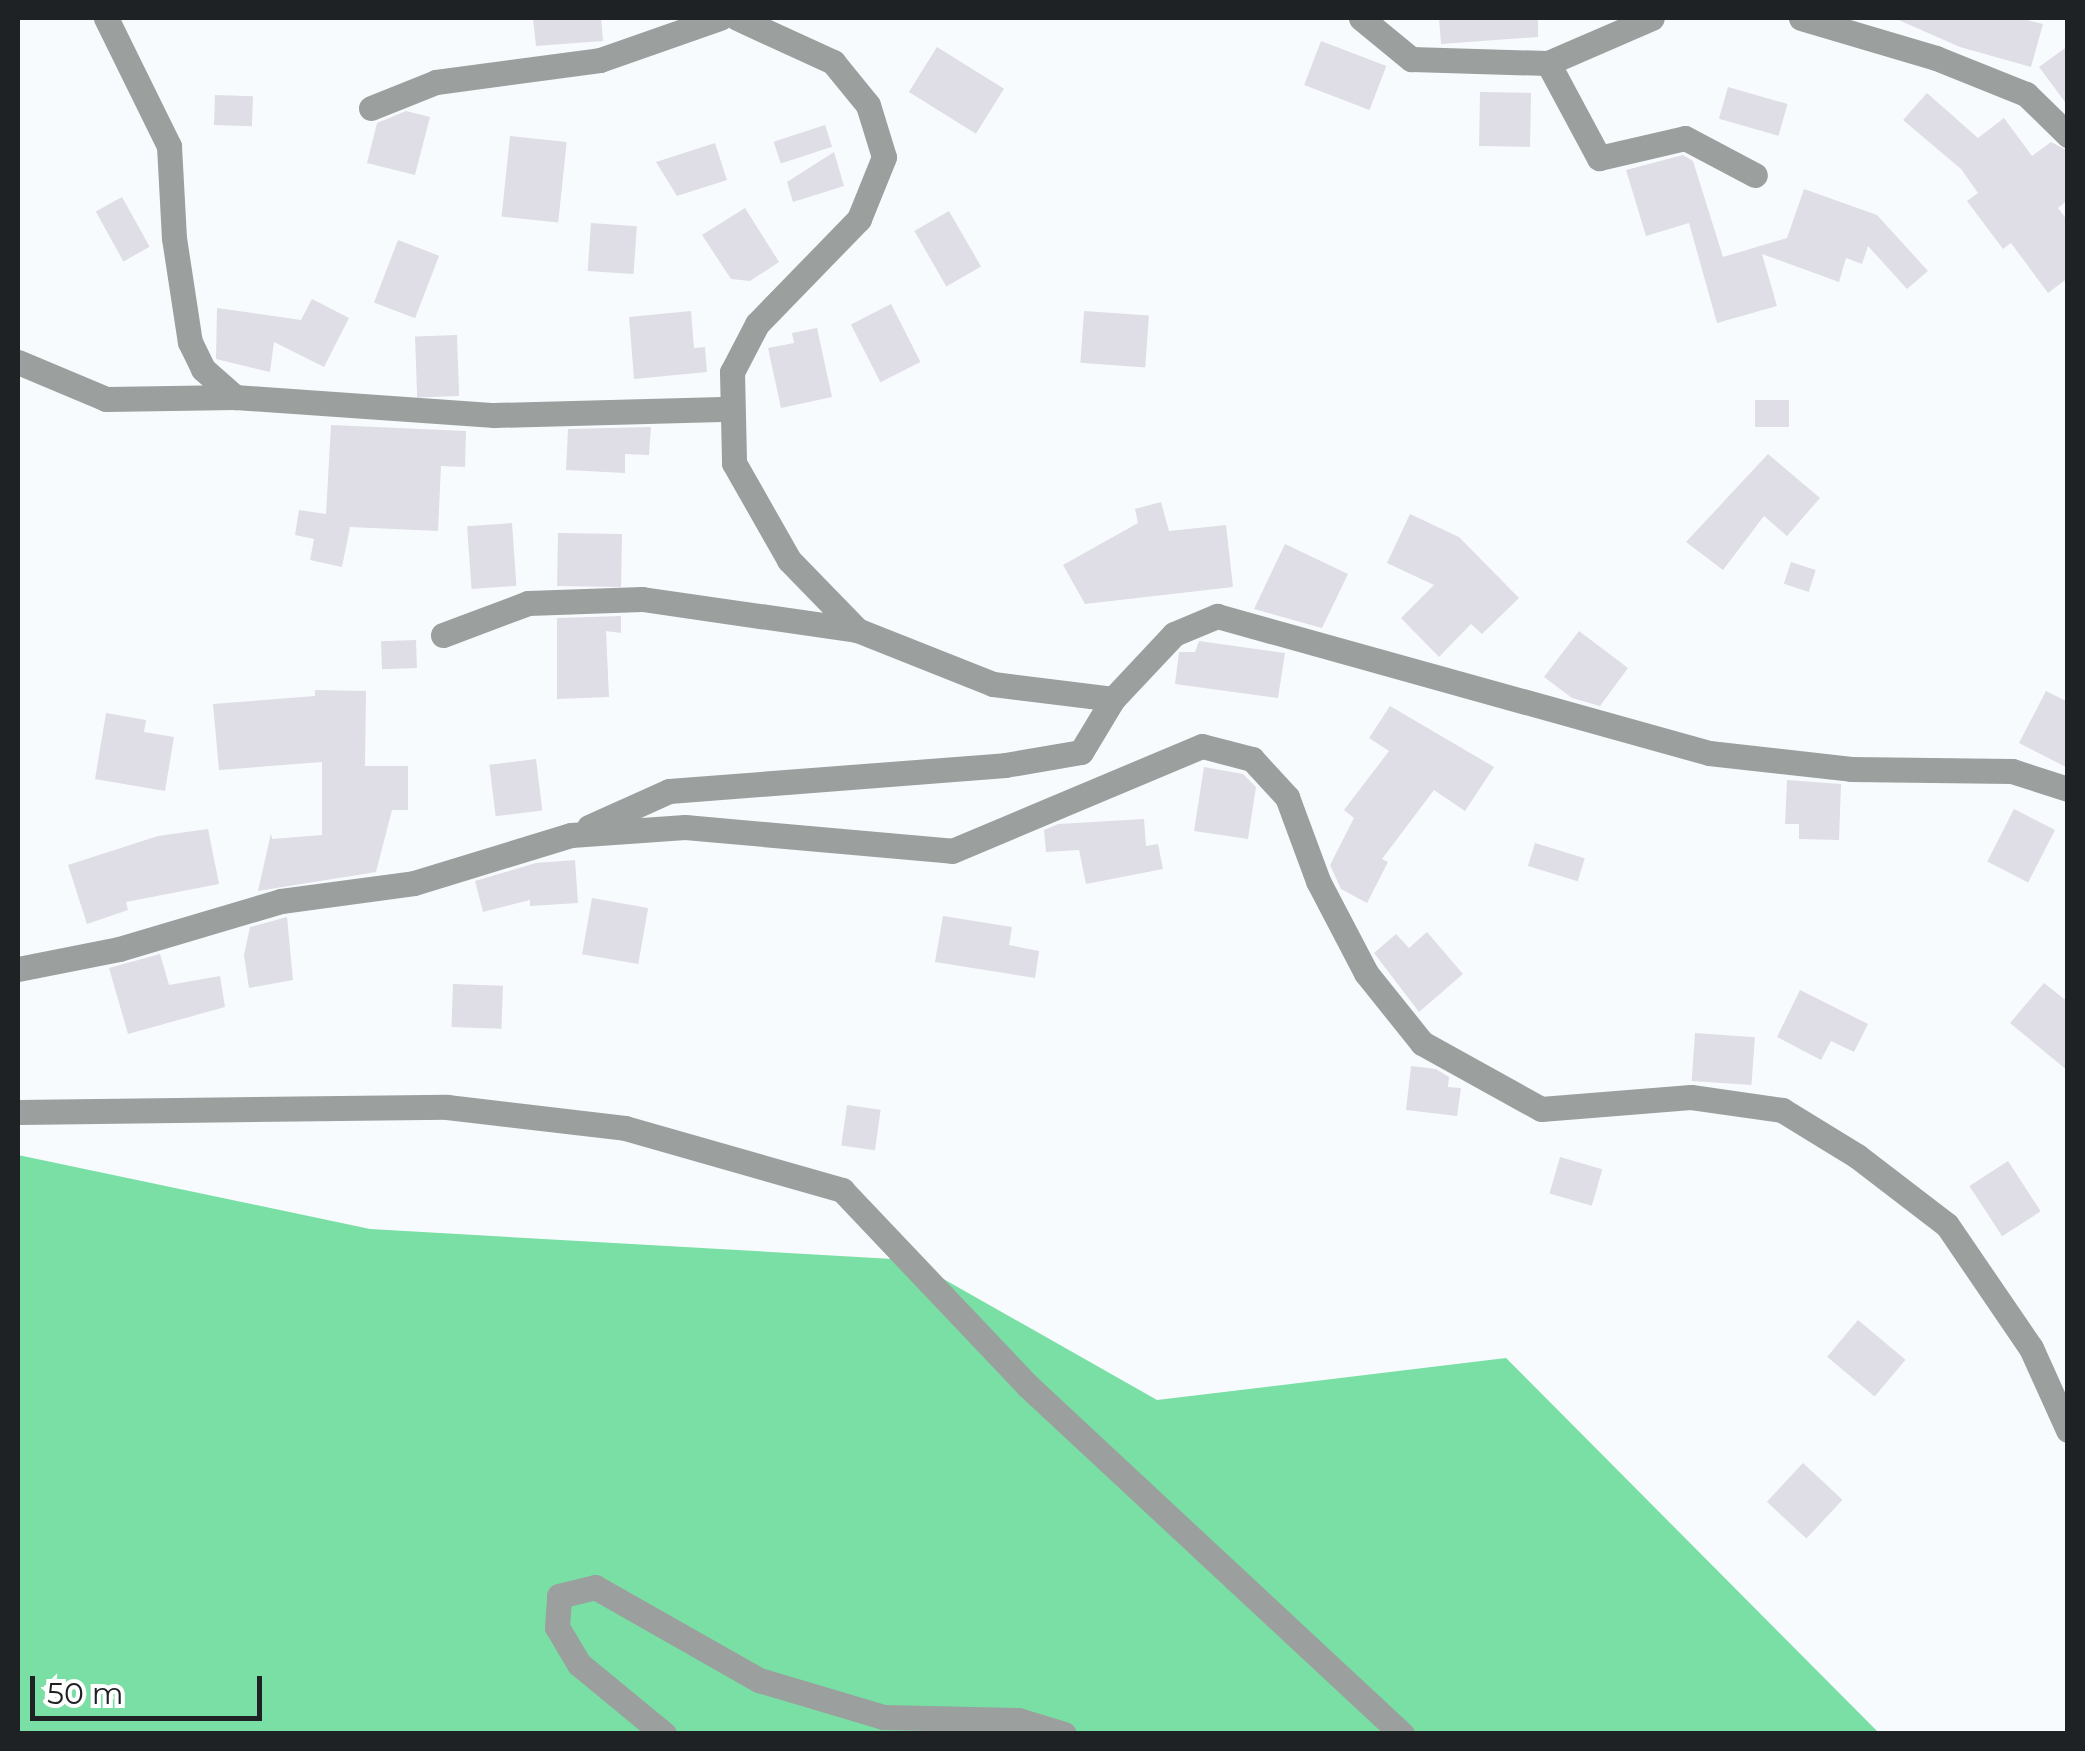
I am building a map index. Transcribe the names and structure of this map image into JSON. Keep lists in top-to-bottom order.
{
  "scale_bar": "50 m"
}
